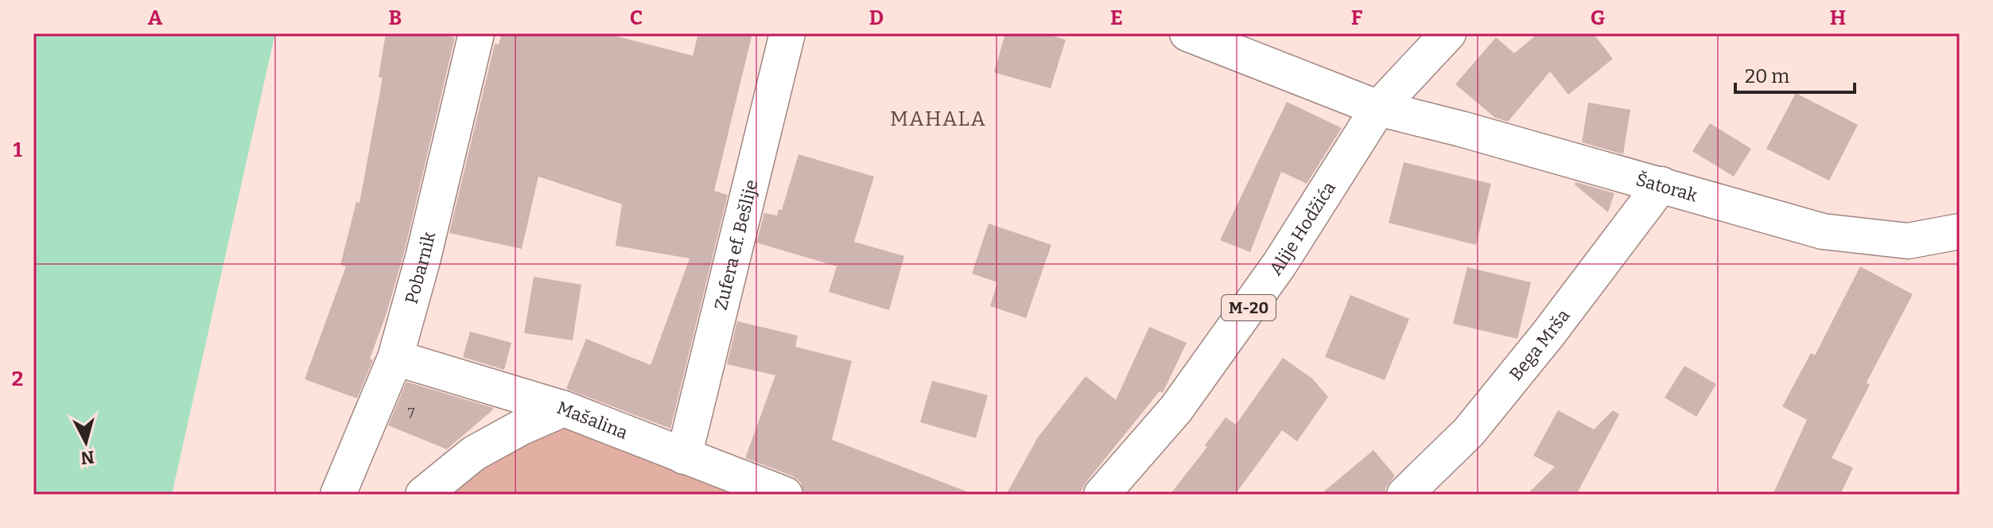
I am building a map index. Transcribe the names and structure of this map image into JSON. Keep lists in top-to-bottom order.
{
  "streets": {
    "street": [
      "Šatorak",
      "Alije Hodžića",
      "Zufera ef. Bešlije",
      "Pobarnik",
      "M-20",
      "Bega Mrša",
      "Mašalina"
    ]
  },
  "crossings": [
    ["Šatorak", "Alije Hodžića"],
    ["Šatorak", "M-20"],
    ["Šatorak", "Bega Mrša"],
    ["Alije Hodžića", "M-20"],
    ["Zufera ef. Bešlije", "Mašalina"],
    ["Pobarnik", "Mašalina"]
  ],
  "districts": ["MAHALA"],
  "house_numbers": ["7"],
  "scale_bar": "20 m",
  "north": "bottom",
  "grid": {
    "columns": [
      "A",
      "B",
      "C",
      "D",
      "E",
      "F",
      "G",
      "H"
    ],
    "rows": ["1", "2"]
  }
}
